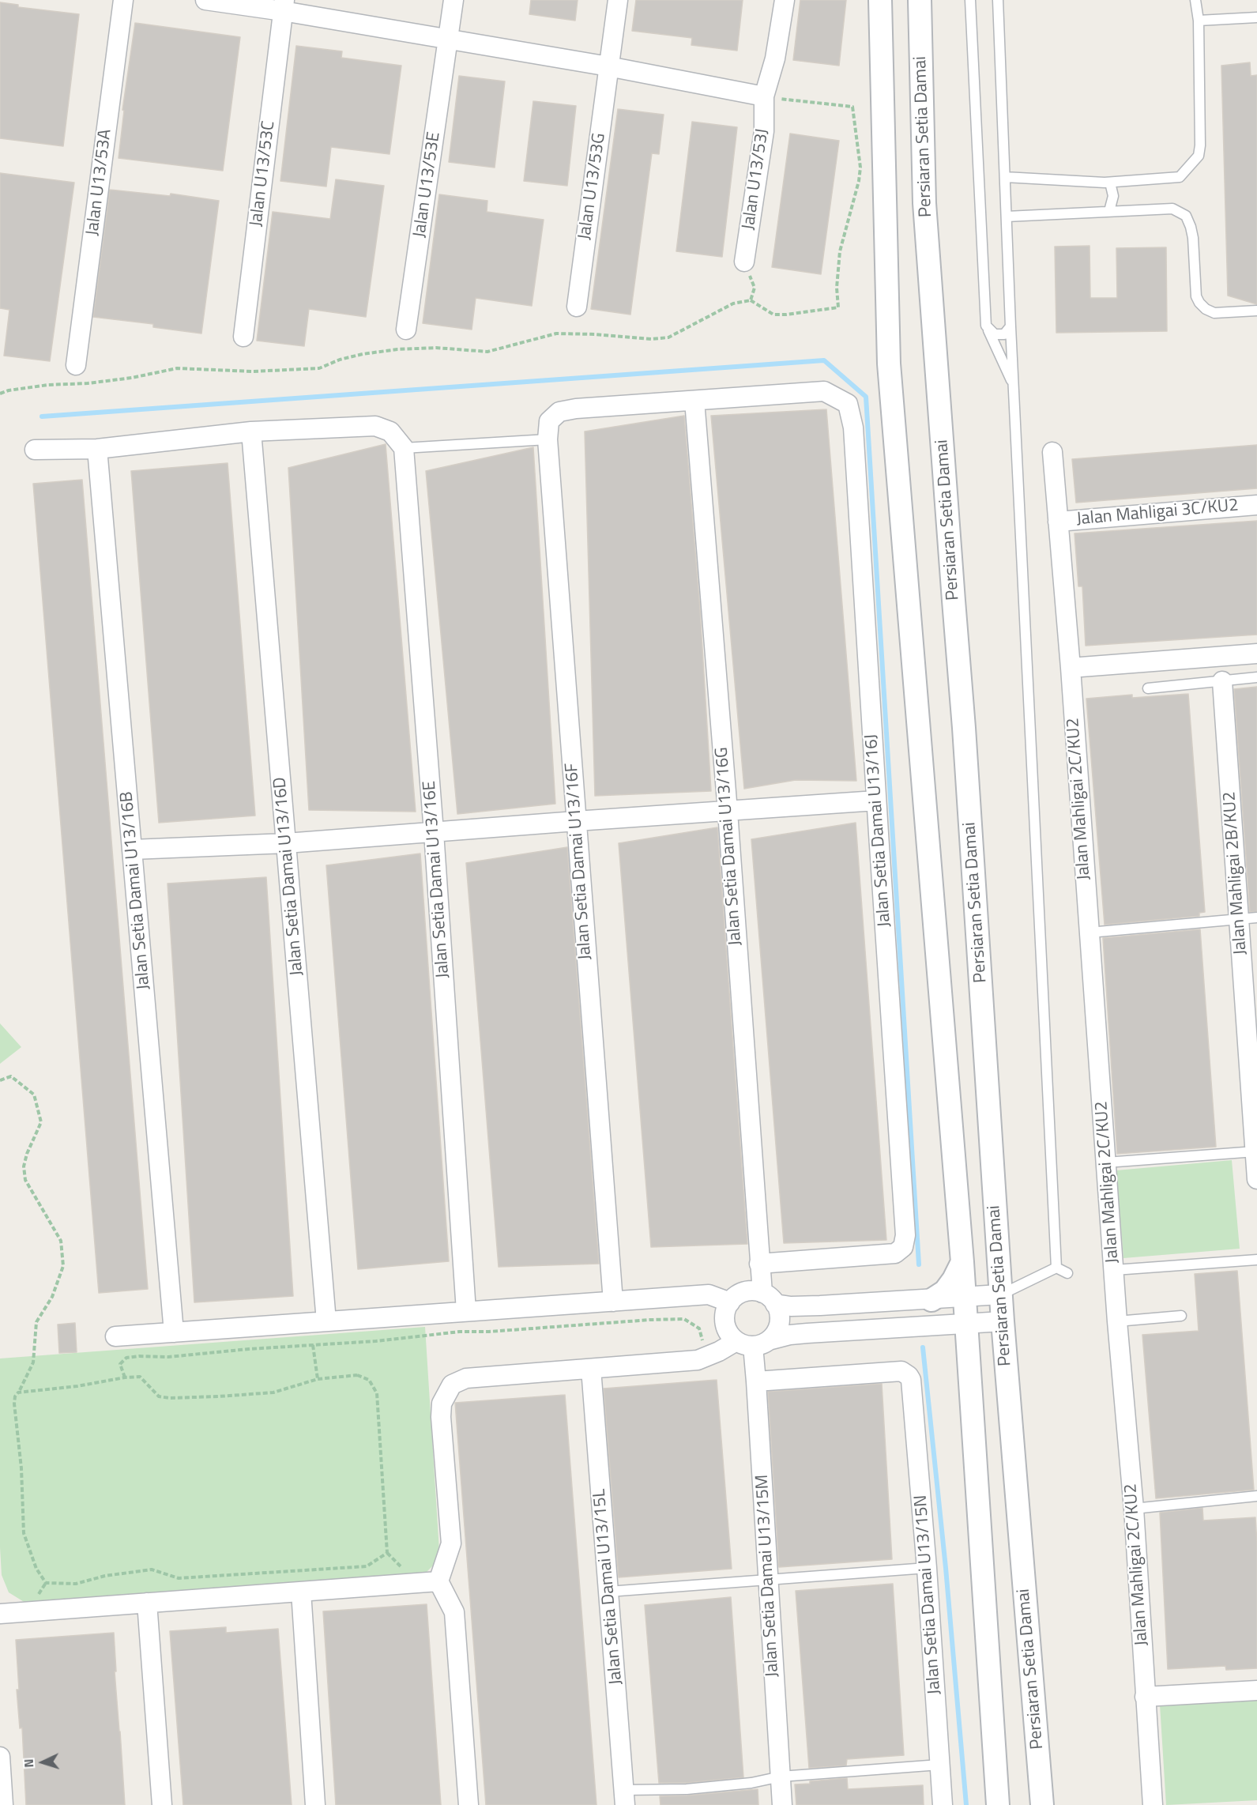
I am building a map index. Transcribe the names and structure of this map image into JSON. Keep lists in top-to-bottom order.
{
  "streets": {
    "street": [
      "Persiaran Setia Damai",
      "Jalan U13/53C",
      "Jalan U13/53J",
      "Jalan U13/53A",
      "Jalan U13/53E",
      "Jalan U13/53G",
      "Jalan Mahligai 3C/KU2",
      "Jalan Mahligai 2C/KU2",
      "Jalan Setia Damai U13/16J",
      "Jalan Setia Damai U13/16G",
      "Jalan Setia Damai U13/16F",
      "Jalan Mahligai 2B/KU2",
      "Jalan Setia Damai U13/16D",
      "Jalan Setia Damai U13/16E",
      "Jalan Setia Damai U13/16B",
      "Jalan Setia Damai U13/15M",
      "Jalan Setia Damai U13/15L",
      "Jalan Setia Damai U13/15N"
    ]
  },
  "crossings": [
    ["Jalan Mahligai 3C/KU2", "Jalan Mahligai 2C/KU2"],
    ["Jalan Setia Damai U13/16J", "Jalan Setia Damai U13/16G"],
    ["Jalan Setia Damai U13/16G", "Jalan Setia Damai U13/15M"],
    ["Jalan Setia Damai U13/15M", "Jalan Setia Damai U13/15N"]
  ],
  "north": "left"
}
